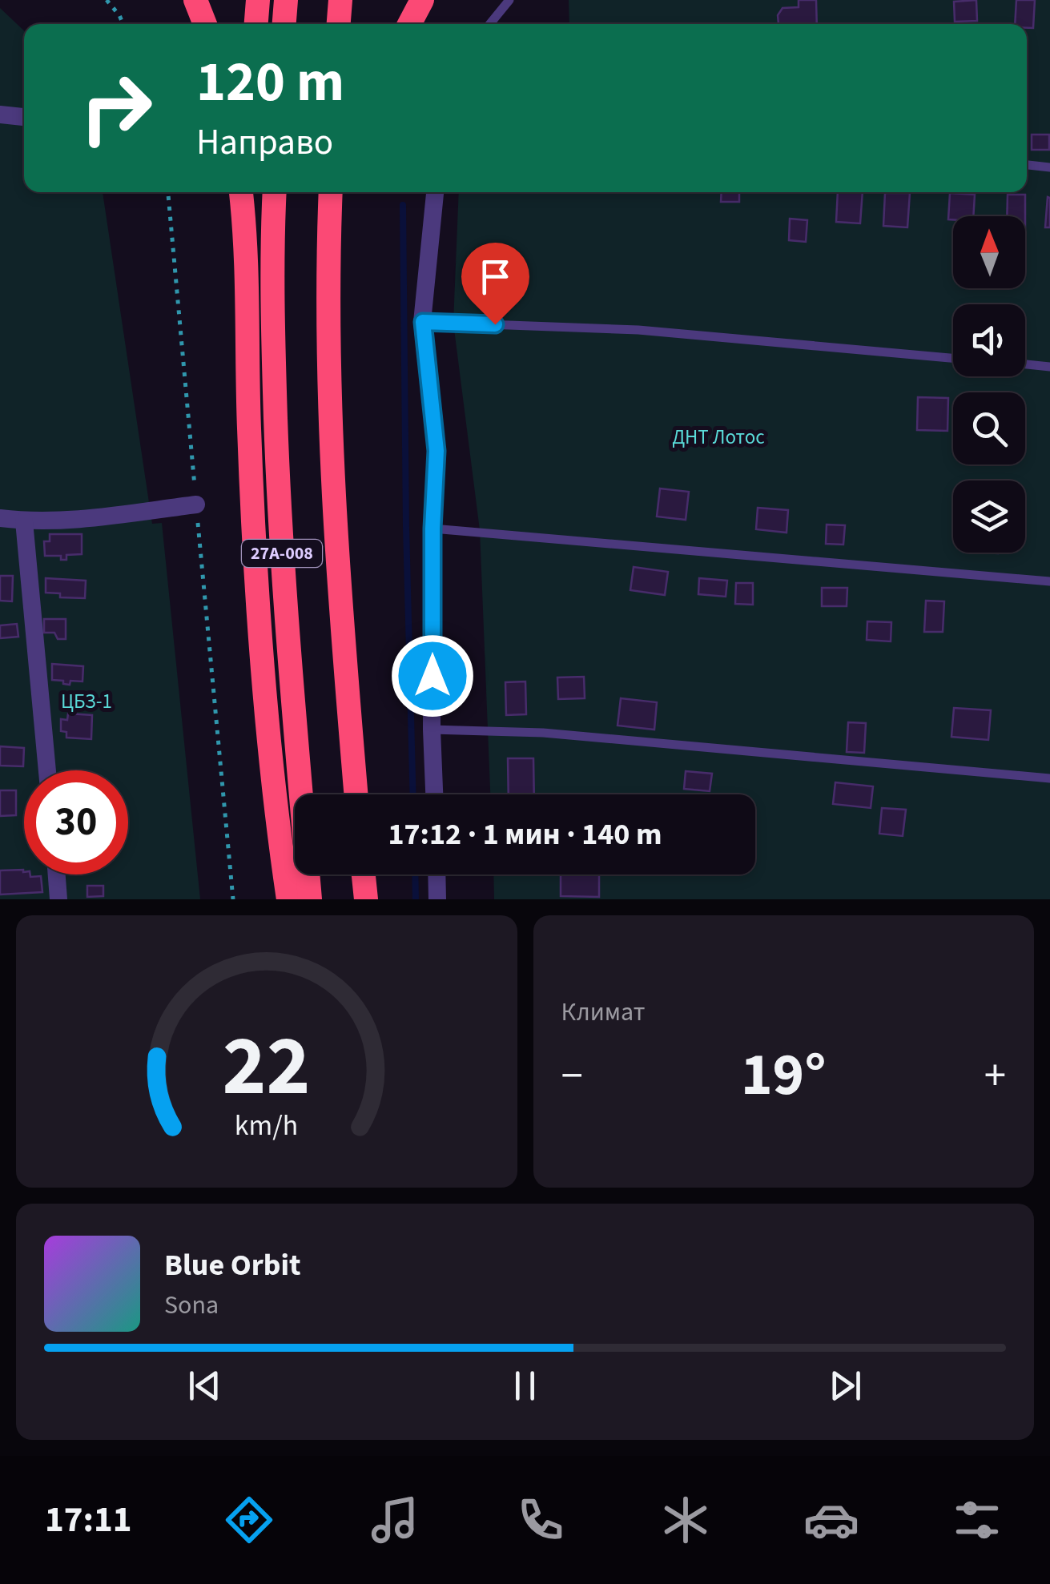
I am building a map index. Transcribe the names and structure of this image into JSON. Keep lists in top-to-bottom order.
{
  "streets": {
    "highway": ["27А-008"]
  },
  "parks": ["ДНТ Лотос", "ЦБЗ-1"],
  "north": "top",
  "page": {
    "turn": ["120 m", "Направо"],
    "limit": "30",
    "trip": "17:12 · 1 мин · 140 m",
    "tile": "Климат",
    "heat": ["−", "19°", "+"],
    "song": ["Blue Orbit", "Sona"],
    "tabs": "17:11",
    "gauge": ["22", "km/h"]
  }
}
